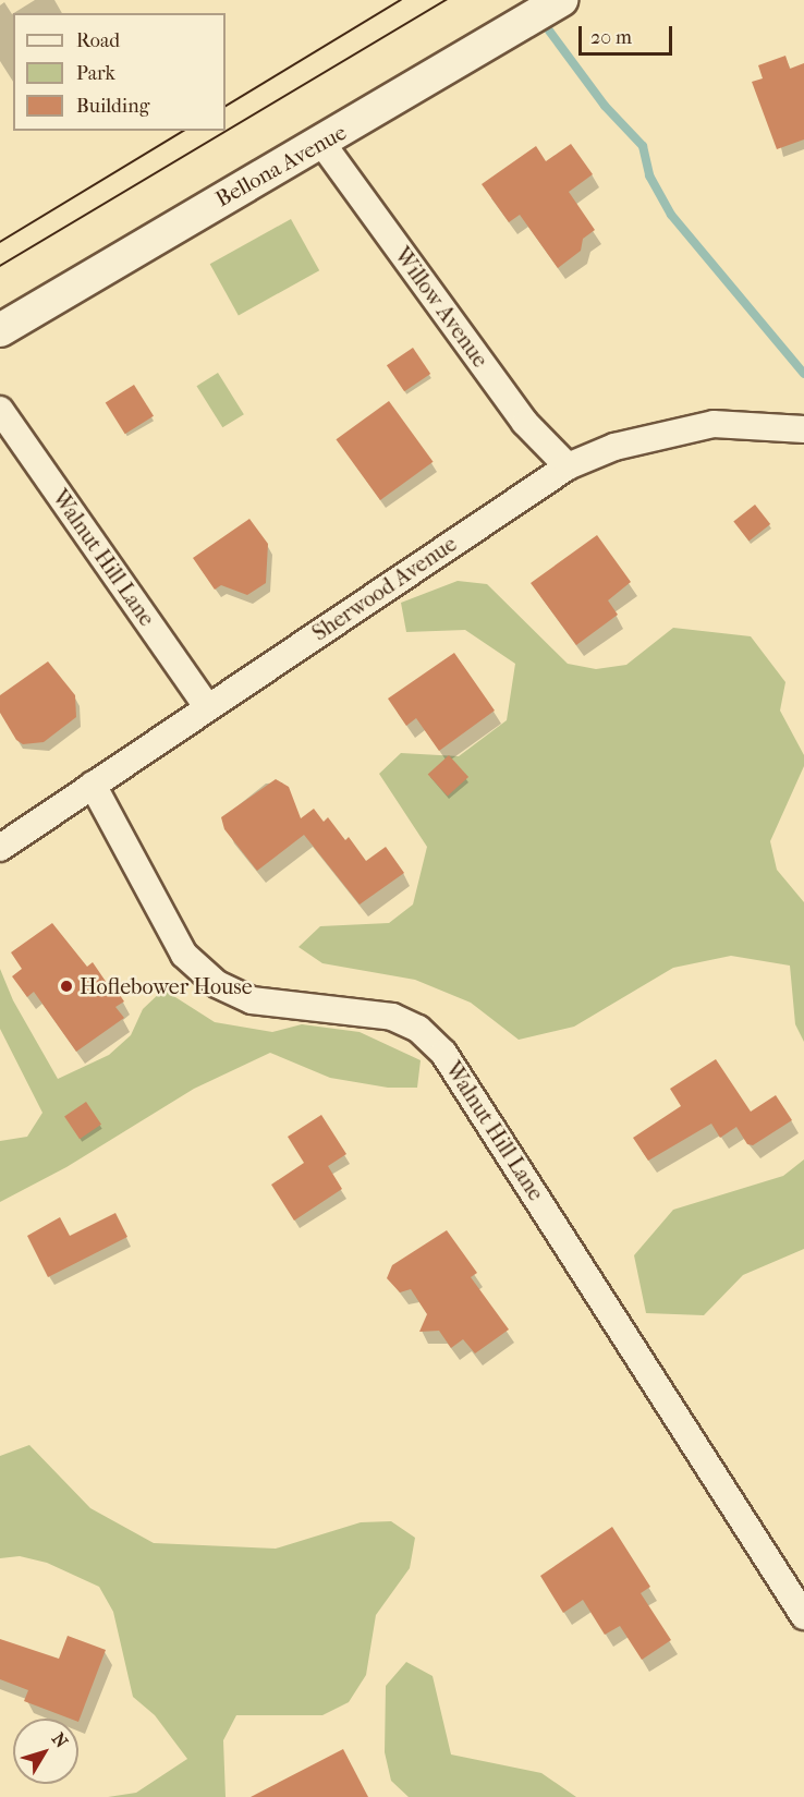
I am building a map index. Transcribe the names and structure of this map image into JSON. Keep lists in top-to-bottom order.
{
  "streets": {
    "street": [
      "Bellona Avenue",
      "Willow Avenue",
      "Walnut Hill Lane",
      "Sherwood Avenue"
    ]
  },
  "crossings": [
    ["Bellona Avenue", "Willow Avenue"],
    ["Willow Avenue", "Sherwood Avenue"],
    ["Walnut Hill Lane", "Sherwood Avenue"]
  ],
  "places": ["Hoflebower House"],
  "legend": ["Road", "Park", "Building"],
  "scale_bar": "20 m",
  "north": "top right"
}
